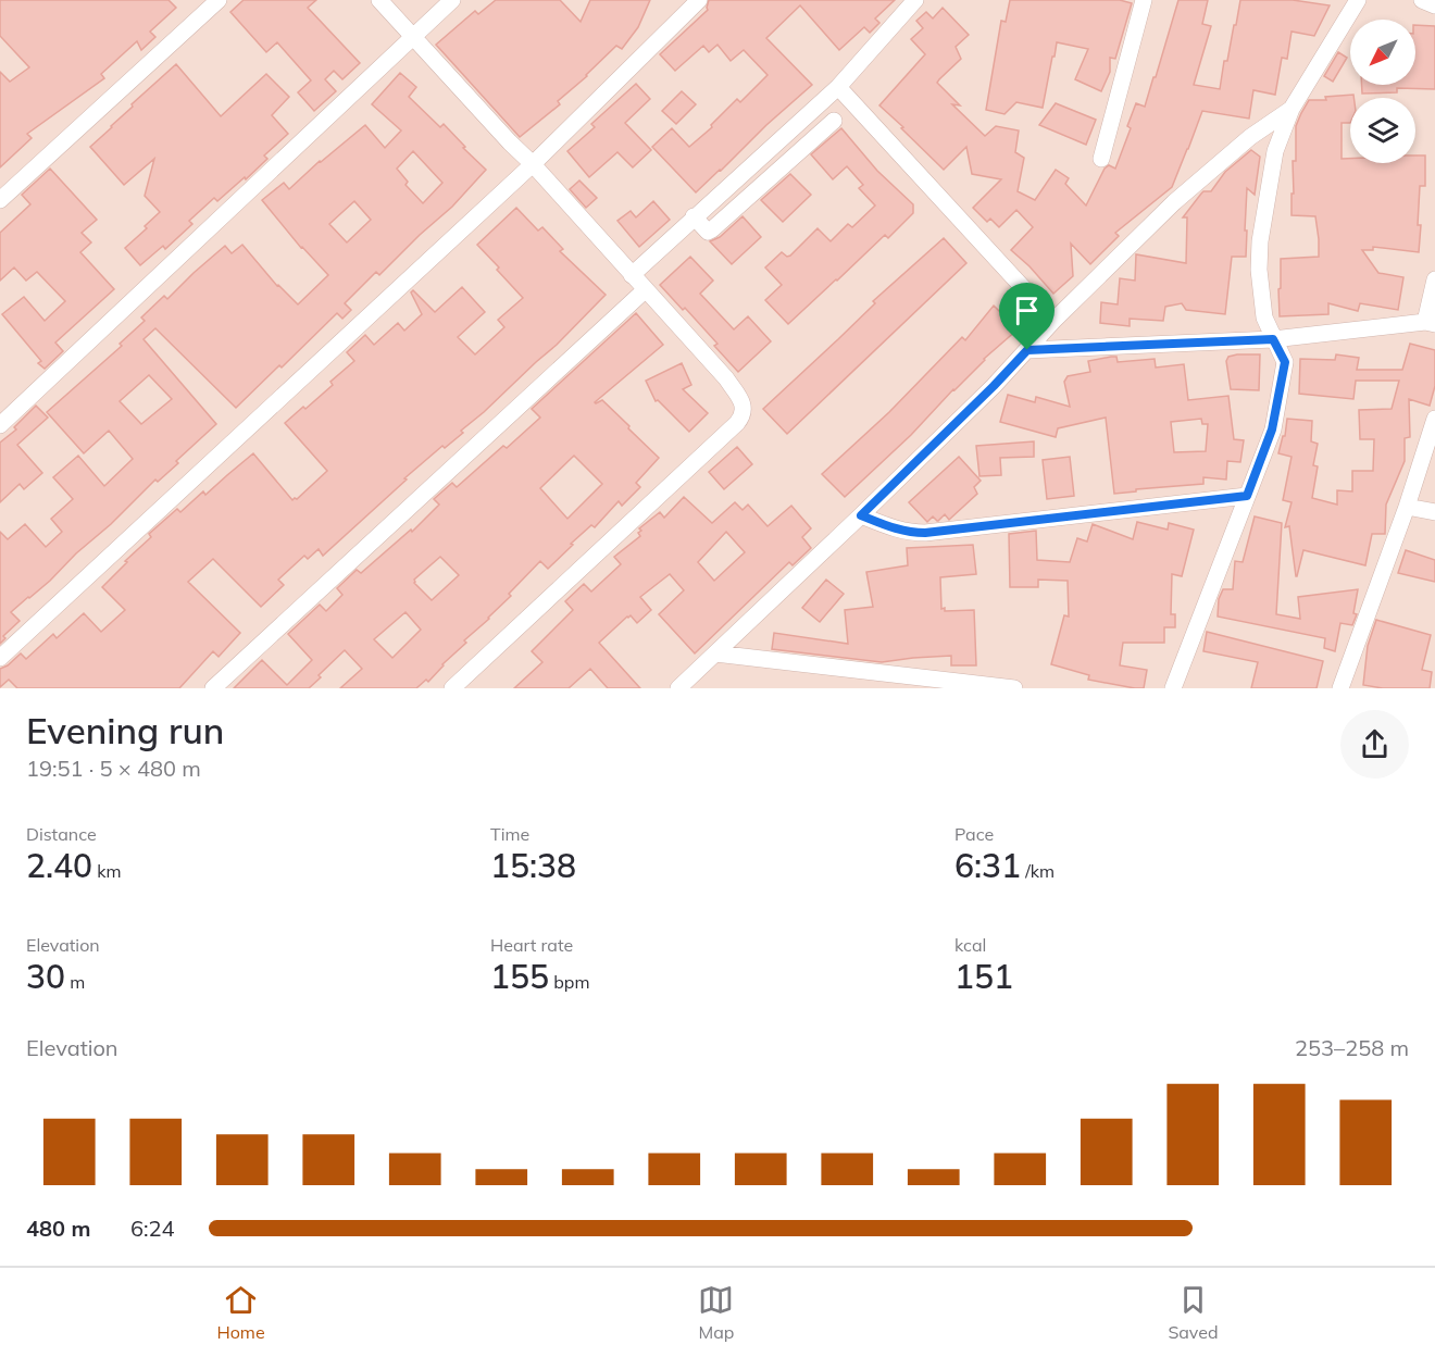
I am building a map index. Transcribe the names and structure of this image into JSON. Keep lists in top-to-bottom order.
{
  "north": "bottom left",
  "page": {
    "heading": ["Evening run", "19:51 · 5 × 480 m"],
    "stats": [
      ["Distance", "2.40 km"],
      ["Time", "15:38"],
      ["Pace", "6:31 /km"],
      ["Elevation", "30 m"],
      ["Heart rate", "155 bpm"],
      ["kcal", "151"]
    ],
    "chart": ["Elevation", "253–258 m"],
    "list": [
      {
        "name": "480 m",
        "note": "6:24"
      }
    ],
    "tabs": ["Home", "Map", "Saved"]
  }
}
